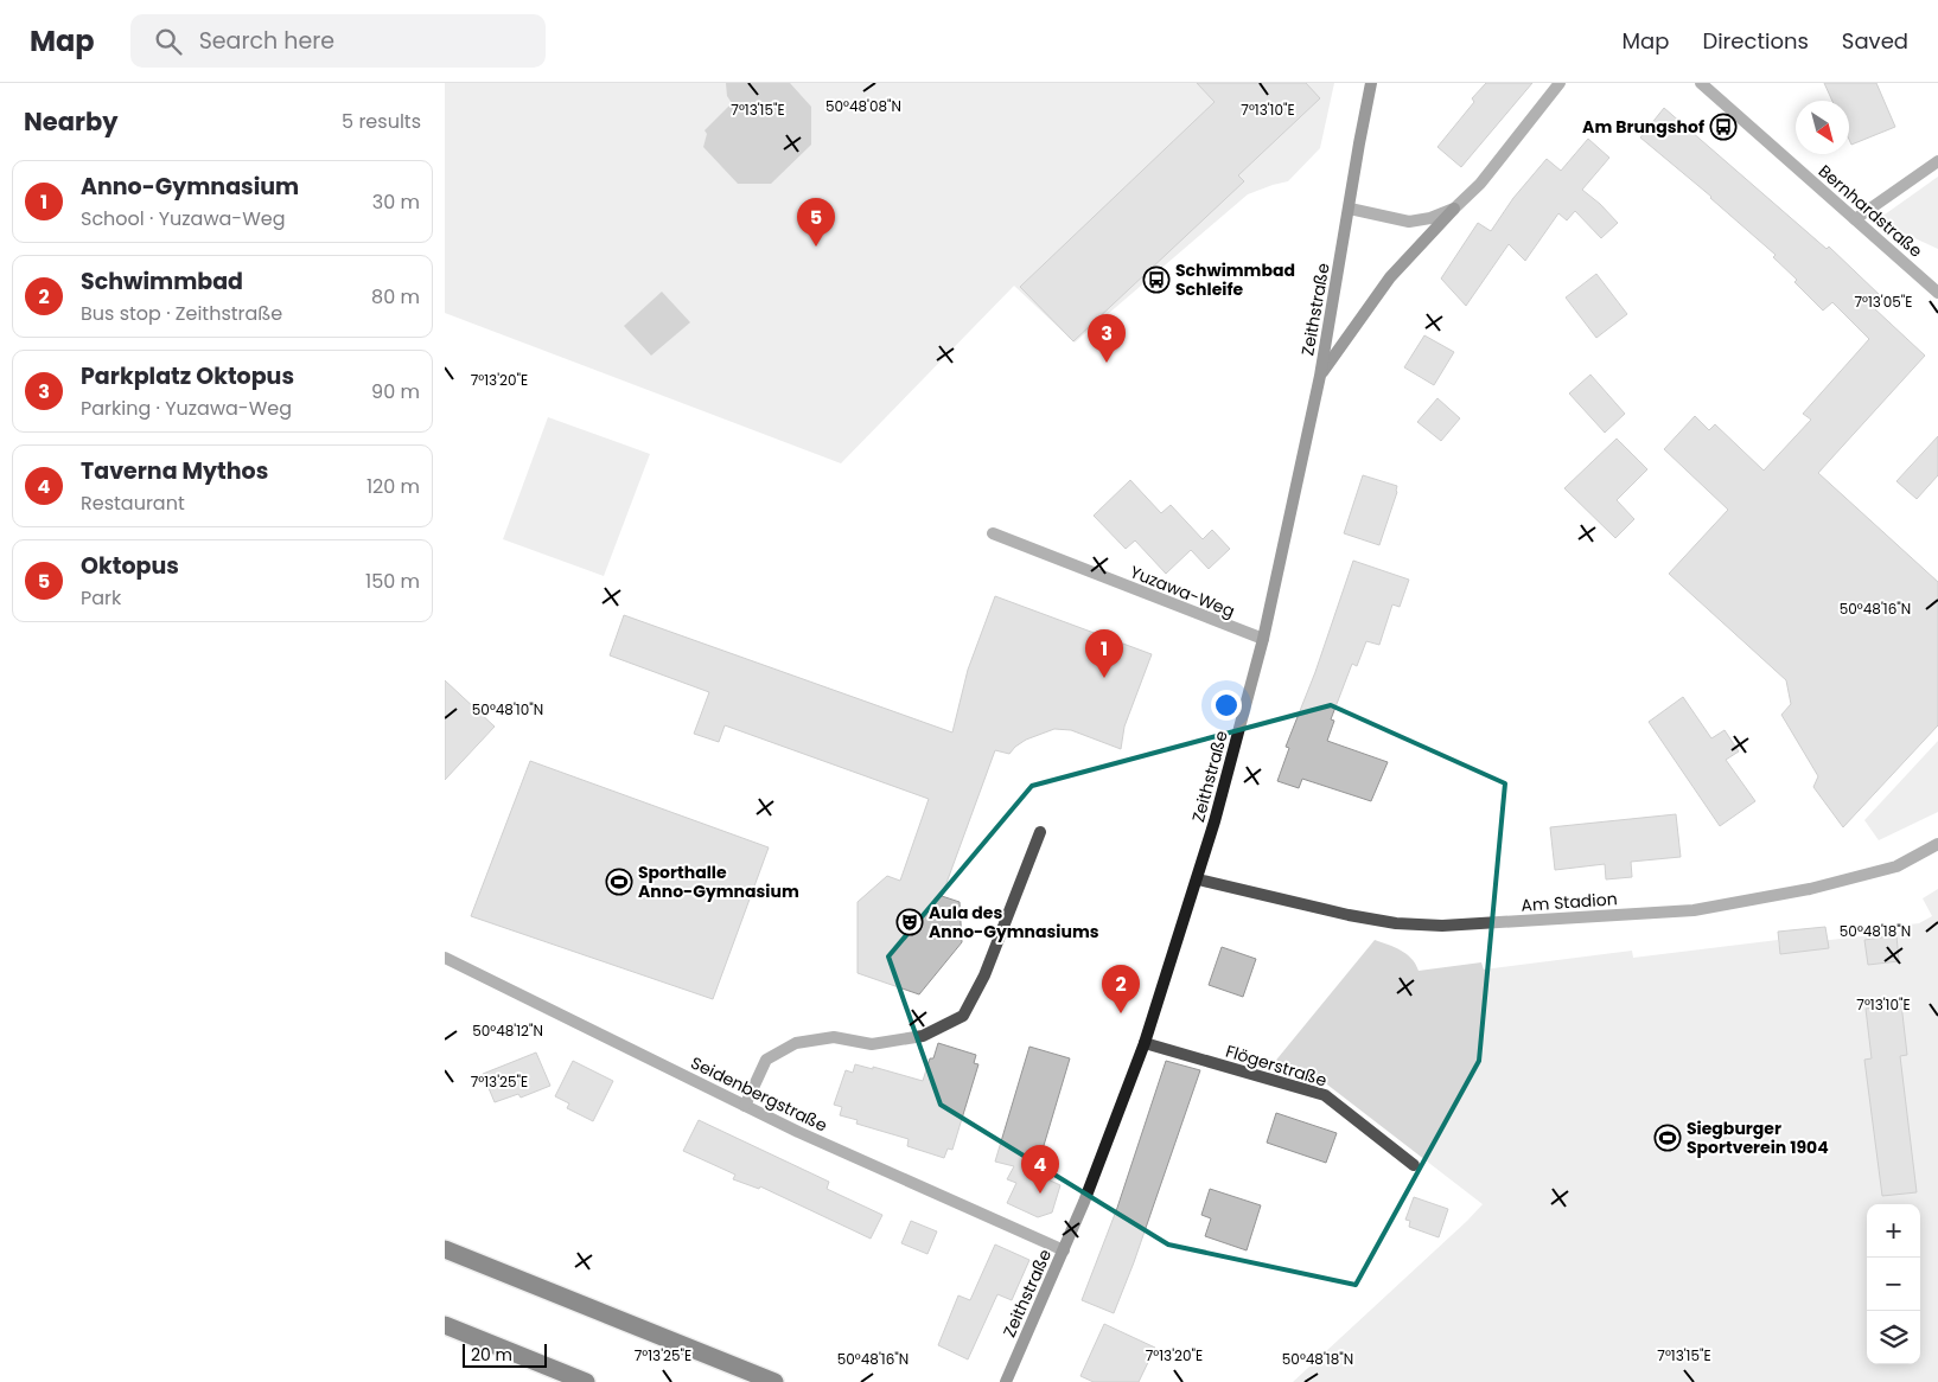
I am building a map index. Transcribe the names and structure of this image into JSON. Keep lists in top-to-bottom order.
{
  "streets": {
    "street": [
      "Bernhardstraße",
      "Zeithstraße",
      "Yuzawa-Weg",
      "Am Stadion",
      "Flögerstraße",
      "Seidenbergstraße"
    ]
  },
  "crossings": [
    ["Zeithstraße", "Yuzawa-Weg"],
    ["Zeithstraße", "Am Stadion"],
    ["Zeithstraße", "Flögerstraße"],
    ["Zeithstraße", "Seidenbergstraße"]
  ],
  "places": {
    "bus stop": ["Am Brungshof", "Schwimmbad Schleife"],
    "sports": ["Sporthalle Anno-Gymnasium", "Siegburger Sportverein 1904"],
    "theatre": ["Aula des Anno-Gymnasiums"]
  },
  "scale_bar": "20 m",
  "north": "bottom right",
  "page": {
    "header": "Map",
    "search": "Search here",
    "nav": ["Map", "Directions", "Saved"],
    "heading": ["Nearby", "5 results"],
    "list": [
      {
        "mark": "1",
        "name": "Anno-Gymnasium",
        "note": "School · Yuzawa-Weg",
        "value": "30 m"
      },
      {
        "mark": "2",
        "name": "Schwimmbad",
        "note": "Bus stop · Zeithstraße",
        "value": "80 m"
      },
      {
        "mark": "3",
        "name": "Parkplatz Oktopus",
        "note": "Parking · Yuzawa-Weg",
        "value": "90 m"
      },
      {
        "mark": "4",
        "name": "Taverna Mythos",
        "note": "Restaurant",
        "value": "120 m"
      },
      {
        "mark": "5",
        "name": "Oktopus",
        "note": "Park",
        "value": "150 m"
      }
    ],
    "pins": [
      "5",
      "3",
      "1",
      "2",
      "4"
    ],
    "map_buttons": ["+", "−"],
    "scale": "20 m"
  },
  "coordinates": [
    "50°48'08\"N",
    "7°13'15\"E",
    "7°13'10\"E",
    "7°13'05\"E",
    "7°13'20\"E",
    "50°48'16\"N",
    "50°48'10\"N",
    "50°48'18\"N",
    "50°48'12\"N",
    "7°13'25\"E"
  ]
}
